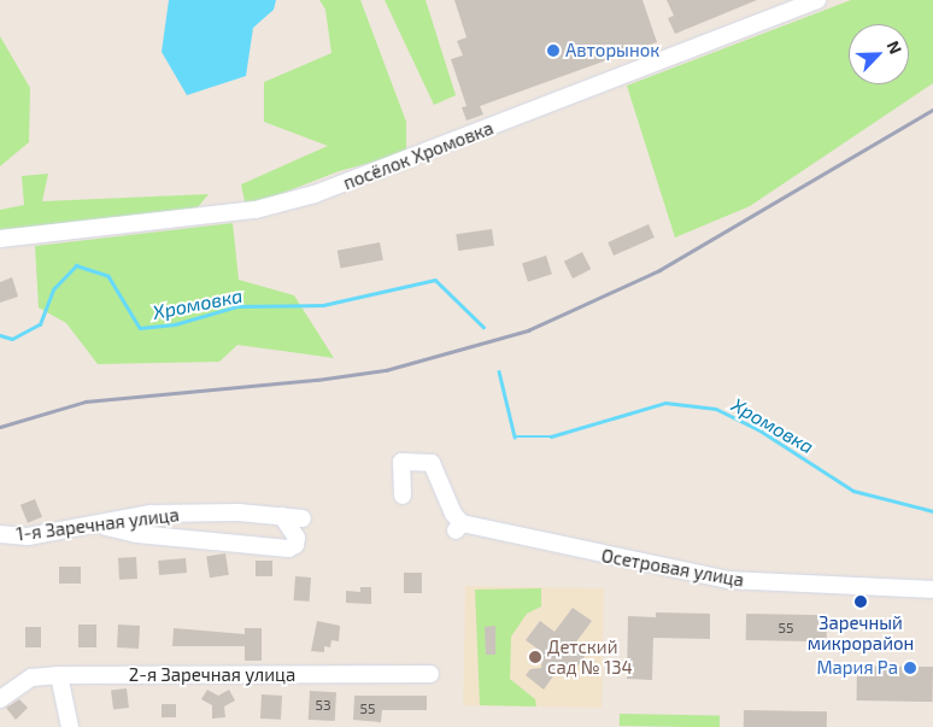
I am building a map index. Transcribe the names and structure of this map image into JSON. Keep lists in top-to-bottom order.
{
  "streets": {
    "street": [
      "посёлок Хромовка",
      "1-я Заречная улица",
      "Осетровая улица",
      "2-я Заречная улица"
    ]
  },
  "water": ["Хромовка"],
  "places": [
    "Авторынок",
    "Заречный микрорайон",
    "Детский сад № 134",
    "Мария Ра"
  ],
  "house_numbers": ["55", "53", "55"],
  "north": "top right"
}
